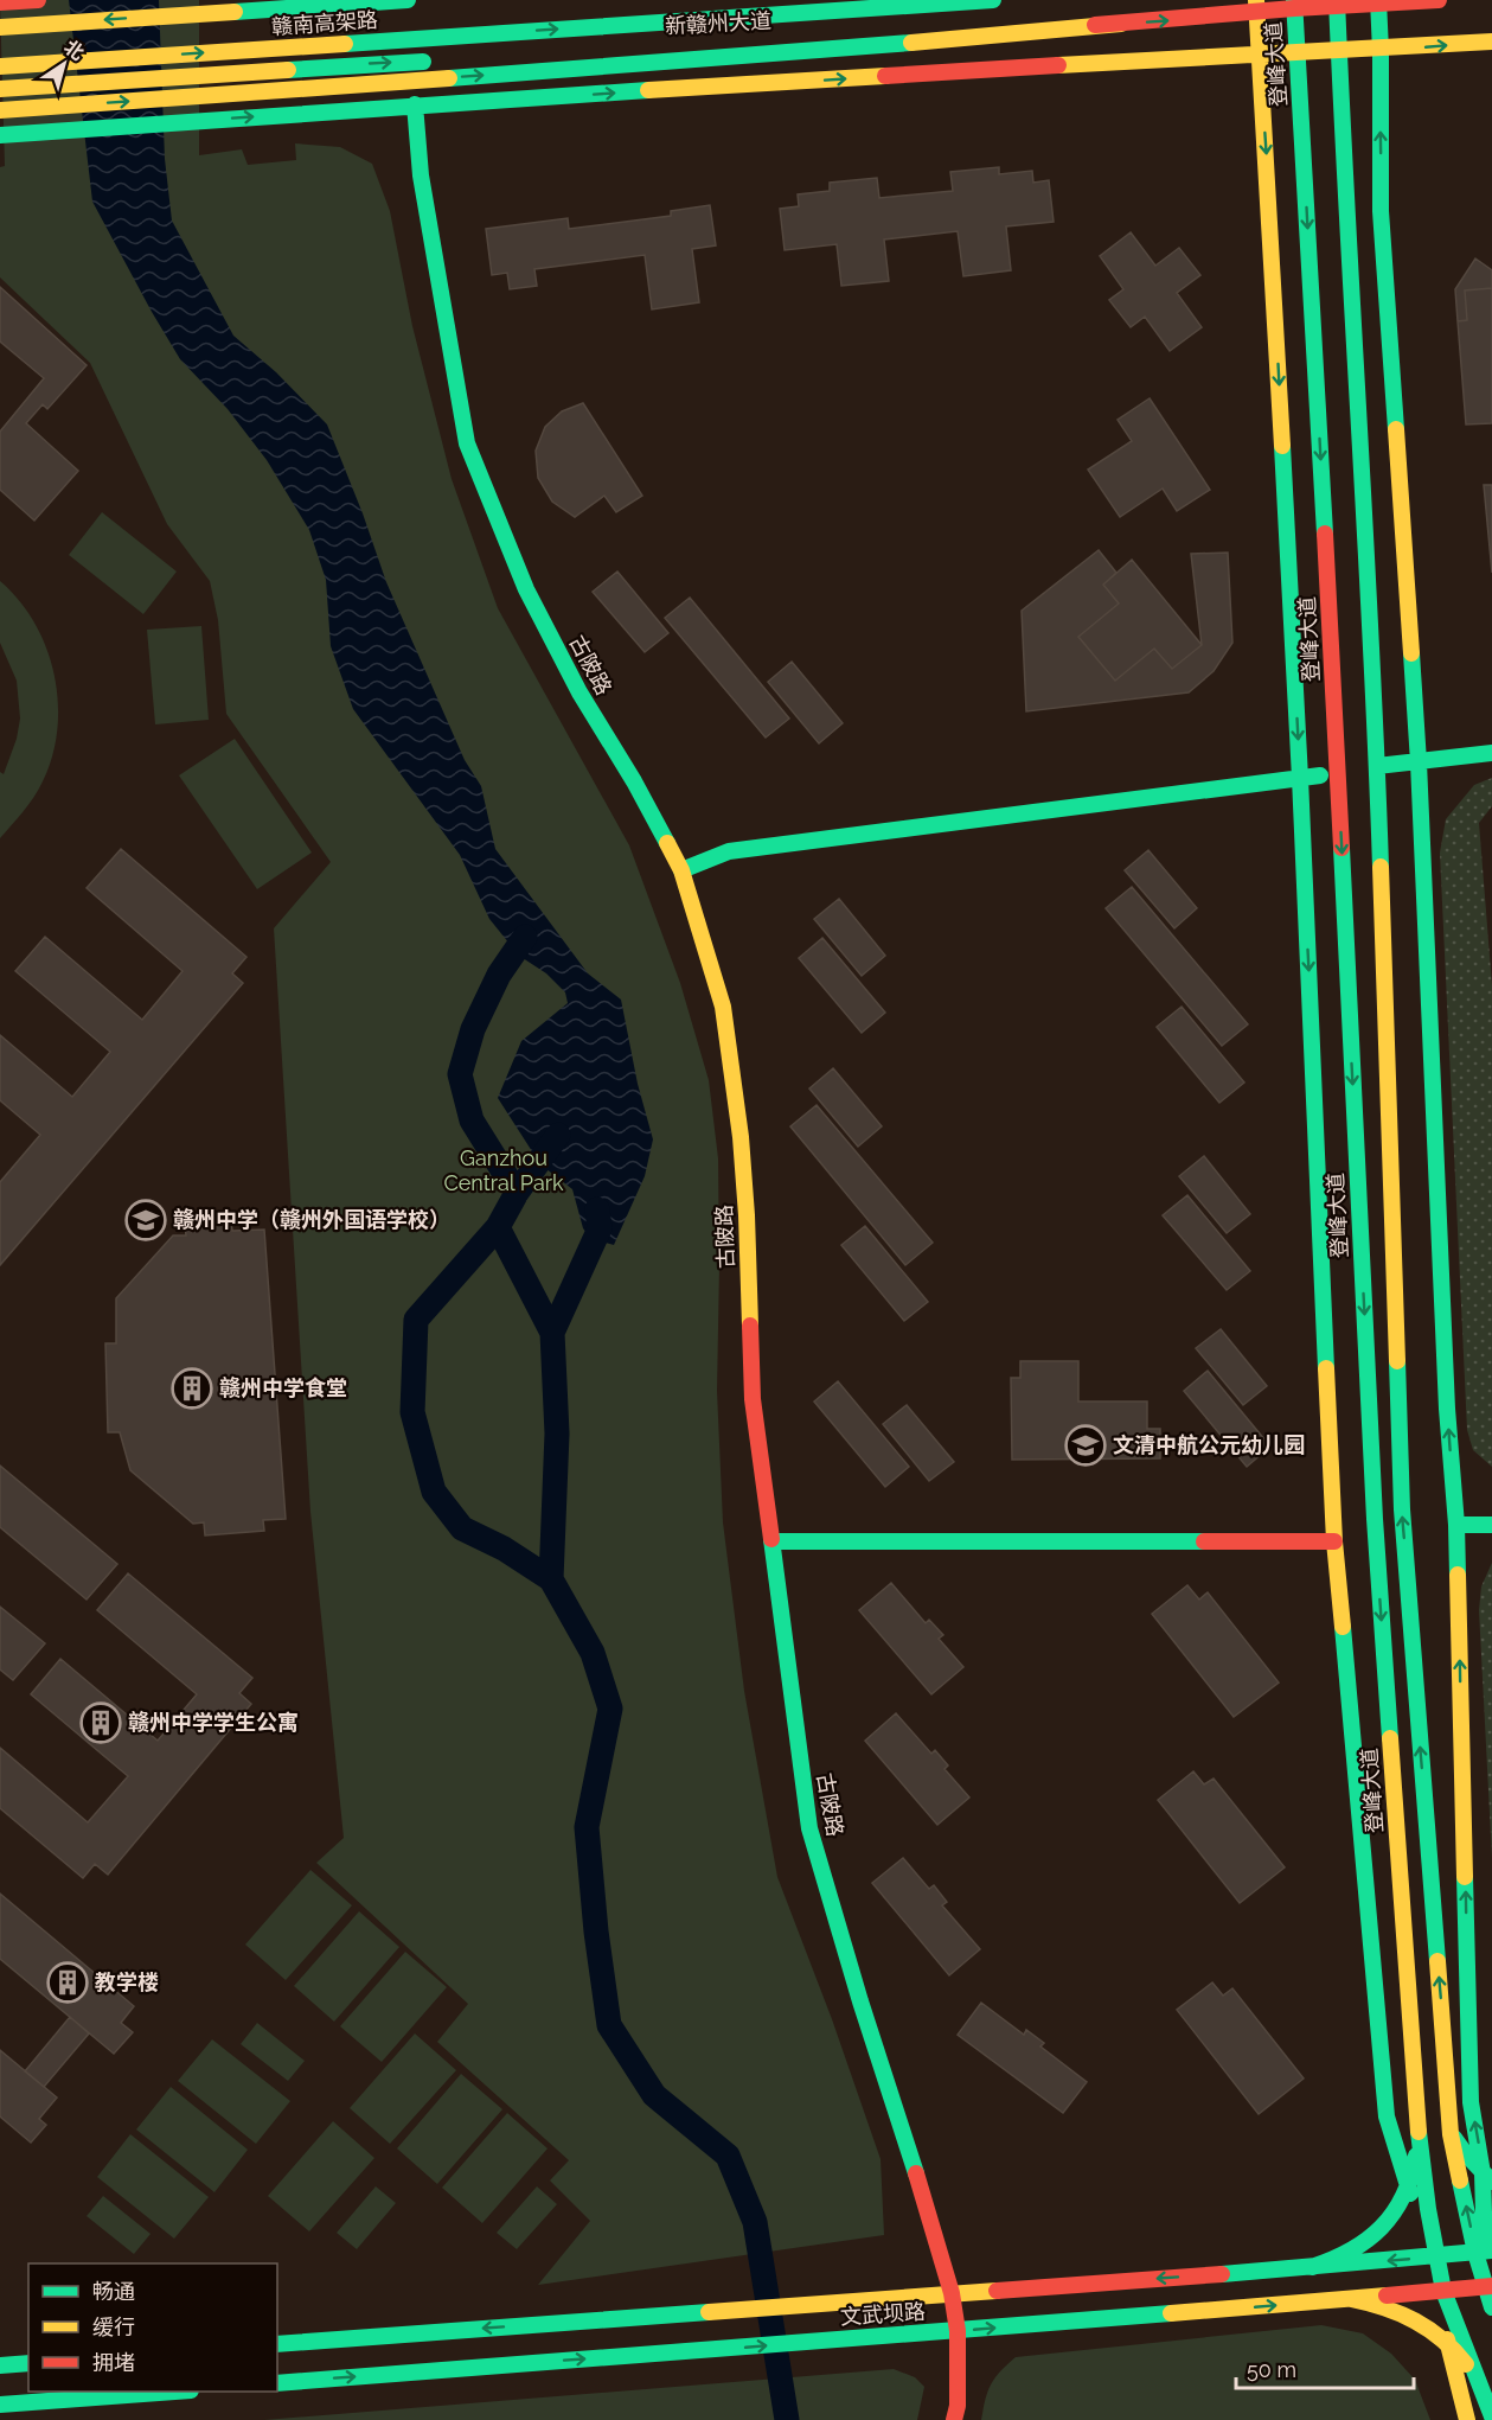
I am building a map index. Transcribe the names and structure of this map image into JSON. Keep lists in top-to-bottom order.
{
  "streets": {
    "main road": [
      "赣南高架路",
      "新赣州大道",
      "登峰大道",
      "古陂路",
      "文武坝路"
    ]
  },
  "crossings": [
    ["新赣州大道", "登峰大道"],
    ["登峰大道", "文武坝路"],
    ["古陂路", "文武坝路"]
  ],
  "parks": ["Ganzhou Central Park"],
  "places": {
    "school or university": ["赣州中学（赣州外国语学校）", "文清中航公元幼儿园"],
    "building": ["赣州中学食堂", "赣州中学学生公寓", "教学楼"]
  },
  "legend": ["畅通", "缓行", "拥堵"],
  "scale_bar": "50 m",
  "north": "top right"
}
